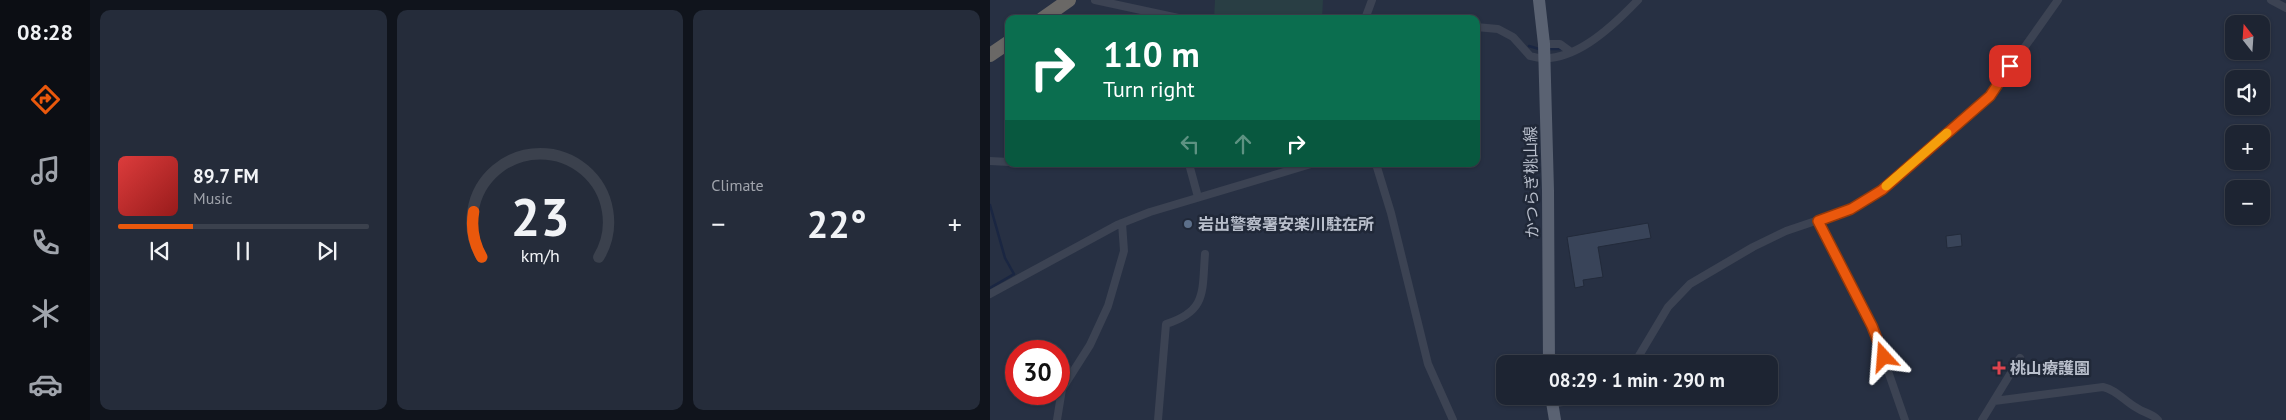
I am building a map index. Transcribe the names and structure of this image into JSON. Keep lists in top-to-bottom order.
{
  "streets": {
    "main road": ["かつらぎ桃山線"]
  },
  "places": {
    "other": ["岩出警察署安楽川駐在所"],
    "health": ["桃山療護園"]
  },
  "north": "top",
  "page": {
    "tabs": "08:28",
    "tile": "Climate",
    "map_buttons": ["+", "−"],
    "turn": ["110 m", "Turn right"],
    "song": ["89.7 FM", "Music"],
    "heat": ["−", "22°", "+"],
    "limit": "30",
    "trip": "08:29 · 1 min · 290 m",
    "gauge": ["23", "km/h"]
  }
}
